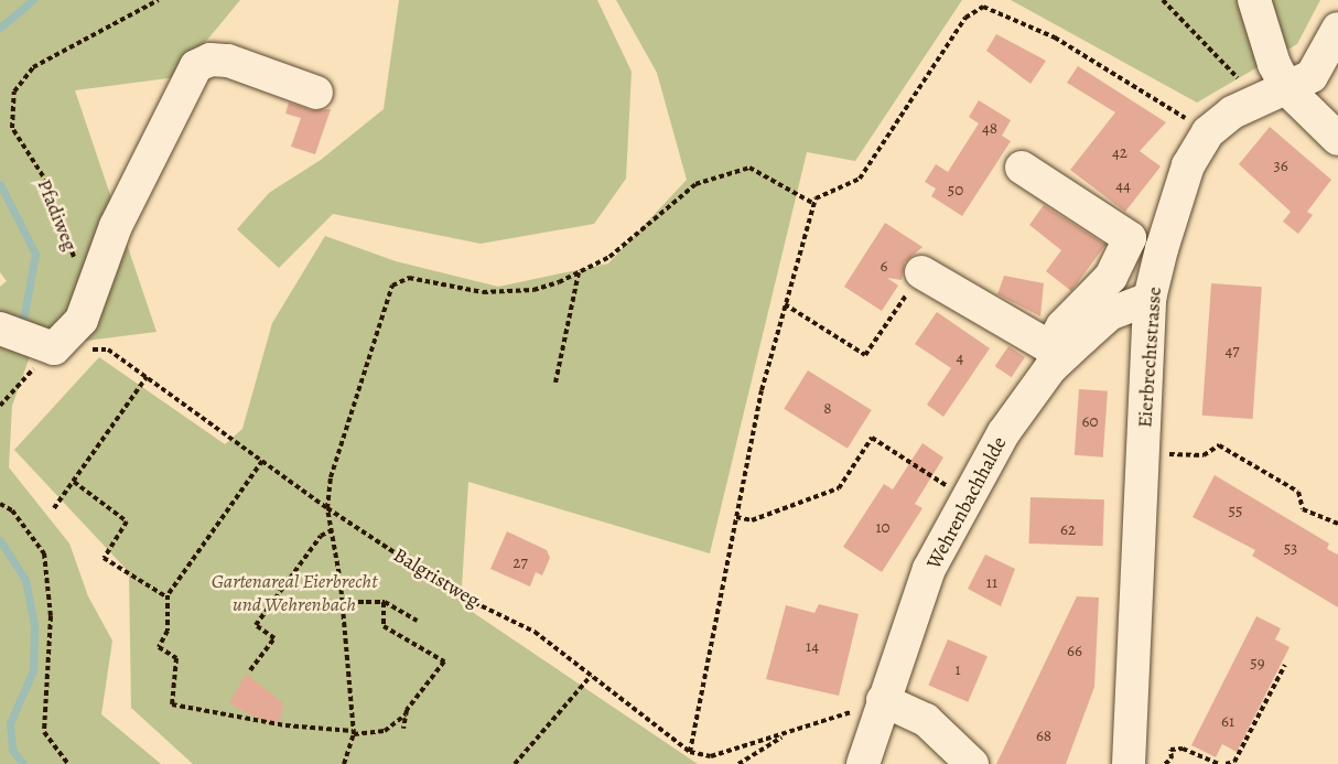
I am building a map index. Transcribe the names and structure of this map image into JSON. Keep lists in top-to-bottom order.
{
  "streets": {
    "street": ["Eierbrechtstrasse", "Wehrenbachhalde"],
    "path": ["Pfadiweg", "Balgristweg"]
  },
  "crossings": [
    ["Eierbrechtstrasse", "Wehrenbachhalde"]
  ],
  "parks": ["Gartenareal Eierbrecht und Wehrenbach"],
  "house_numbers": [
    "48",
    "42",
    "36",
    "44",
    "50",
    "6",
    "47",
    "4",
    "8",
    "60",
    "55",
    "10",
    "62",
    "53",
    "27",
    "11",
    "14",
    "66",
    "59",
    "1",
    "61",
    "68"
  ]
}
